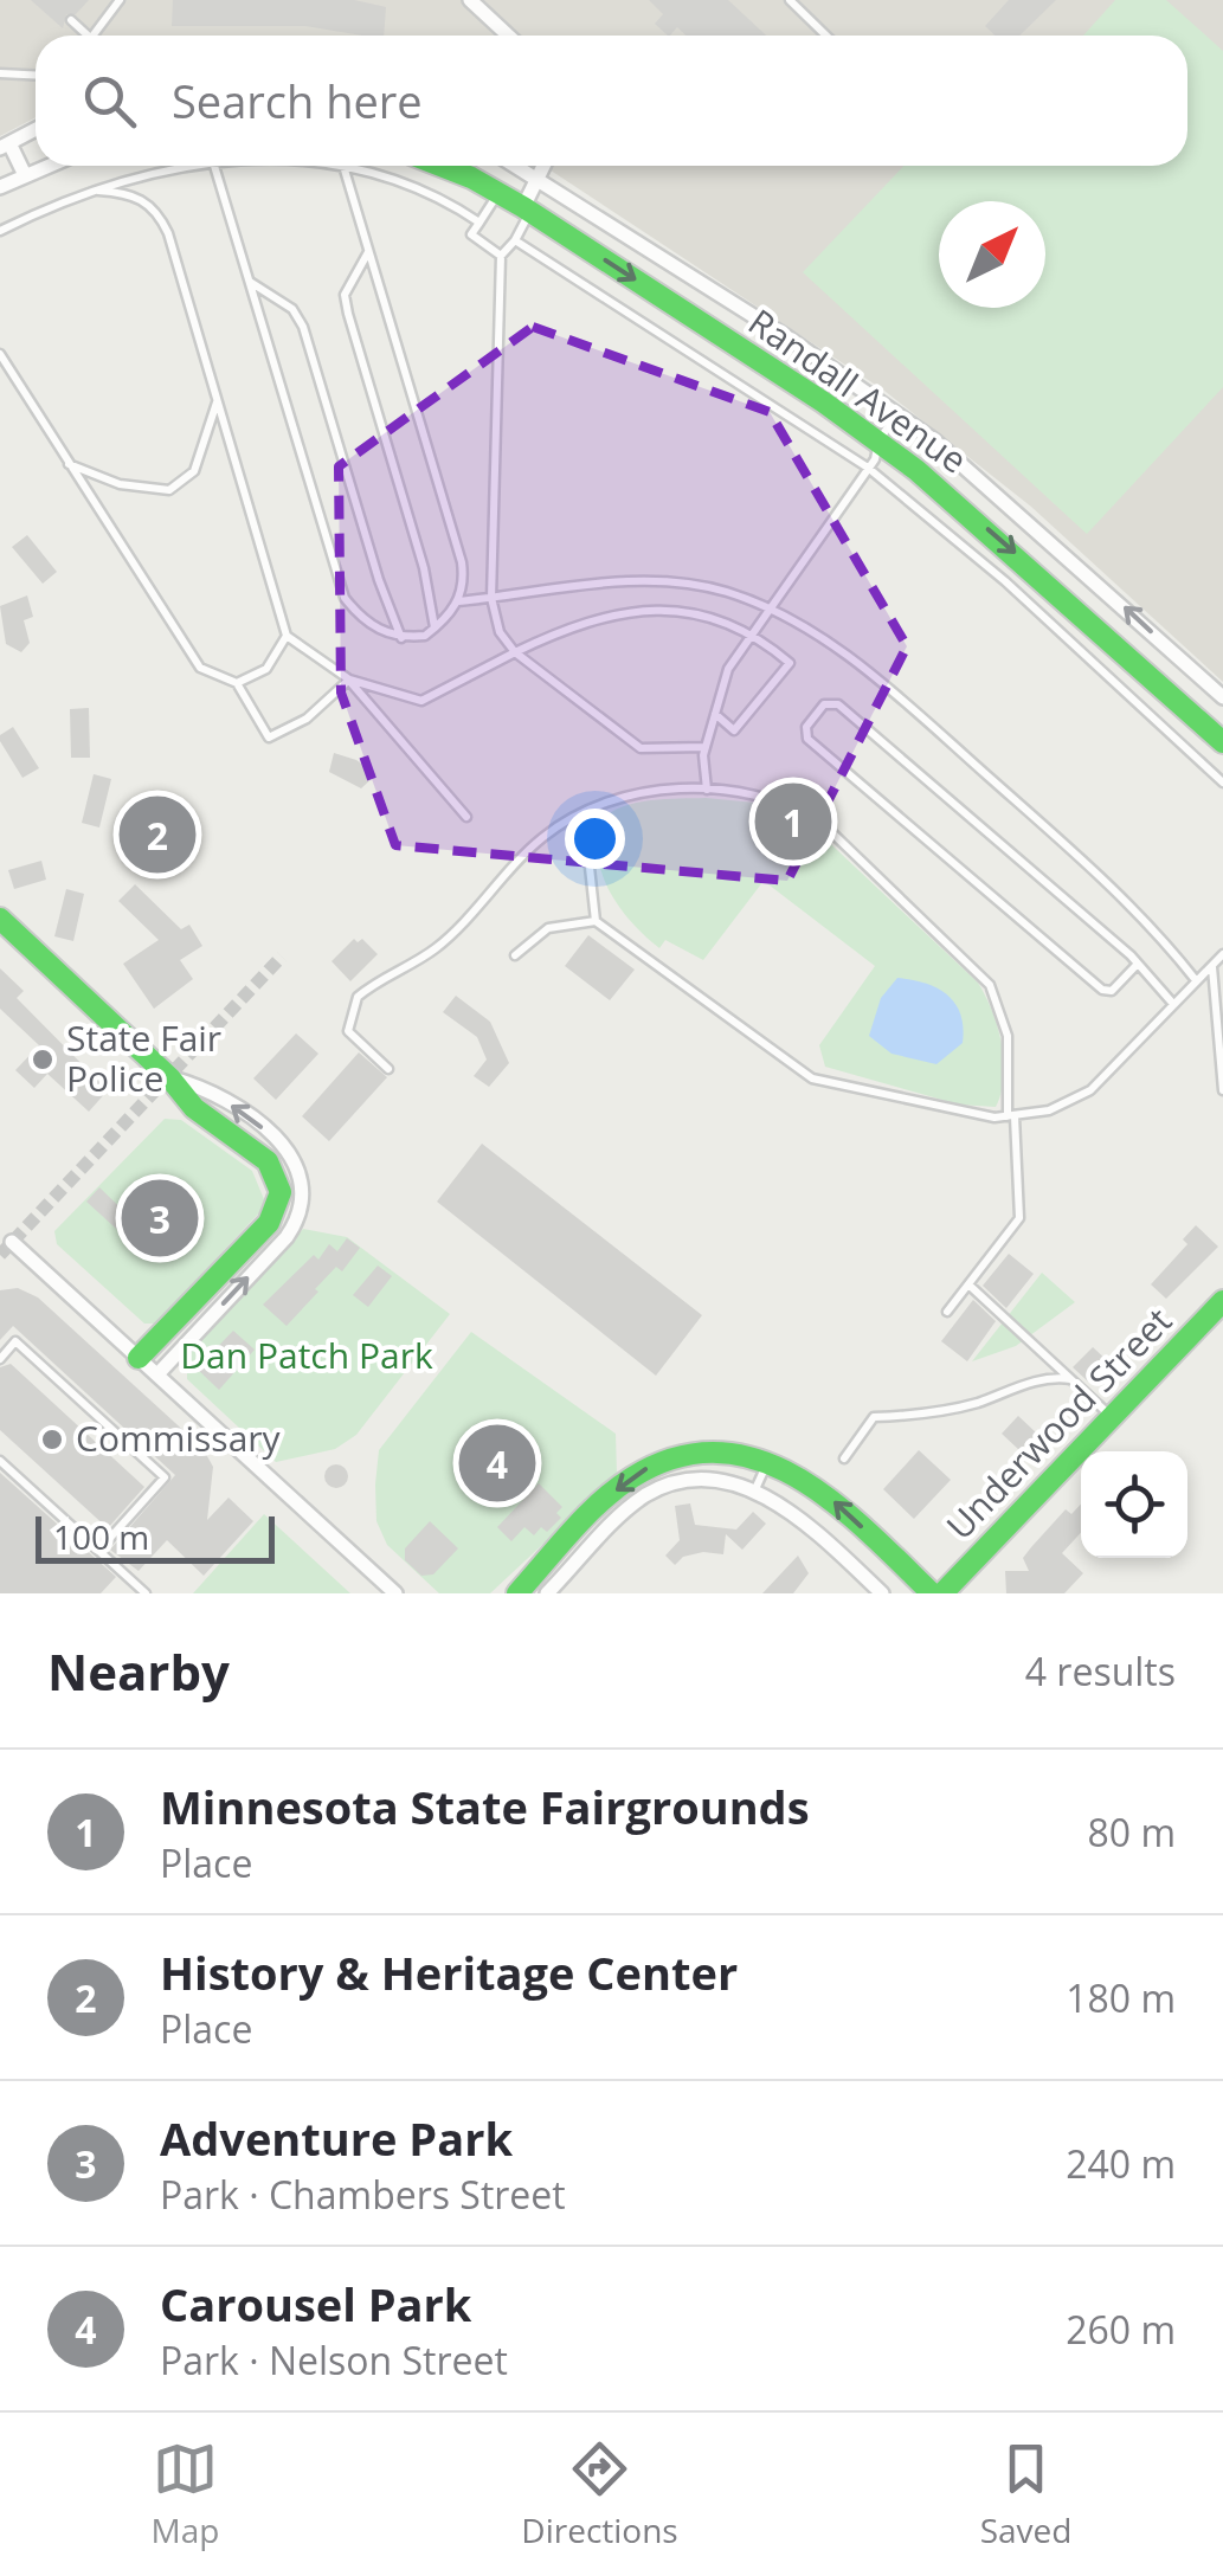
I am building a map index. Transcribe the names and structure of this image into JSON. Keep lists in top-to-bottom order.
{
  "streets": {
    "street": ["Randall Avenue", "Underwood Street"]
  },
  "parks": ["Dan Patch Park"],
  "places": ["State Fair Police", "Commissary"],
  "scale_bar": "100 m",
  "north": "top right",
  "page": {
    "search": "Search here",
    "pins": [
      "1",
      "2",
      "3",
      "4"
    ],
    "scale": "100 m",
    "heading": ["Nearby", "4 results"],
    "list": [
      {
        "mark": "1",
        "name": "Minnesota State Fairgrounds",
        "note": "Place",
        "value": "80 m"
      },
      {
        "mark": "2",
        "name": "History & Heritage Center",
        "note": "Place",
        "value": "180 m"
      },
      {
        "mark": "3",
        "name": "Adventure Park",
        "note": "Park · Chambers Street",
        "value": "240 m"
      },
      {
        "mark": "4",
        "name": "Carousel Park",
        "note": "Park · Nelson Street",
        "value": "260 m"
      }
    ],
    "nav": ["Map", "Directions", "Saved"]
  }
}
